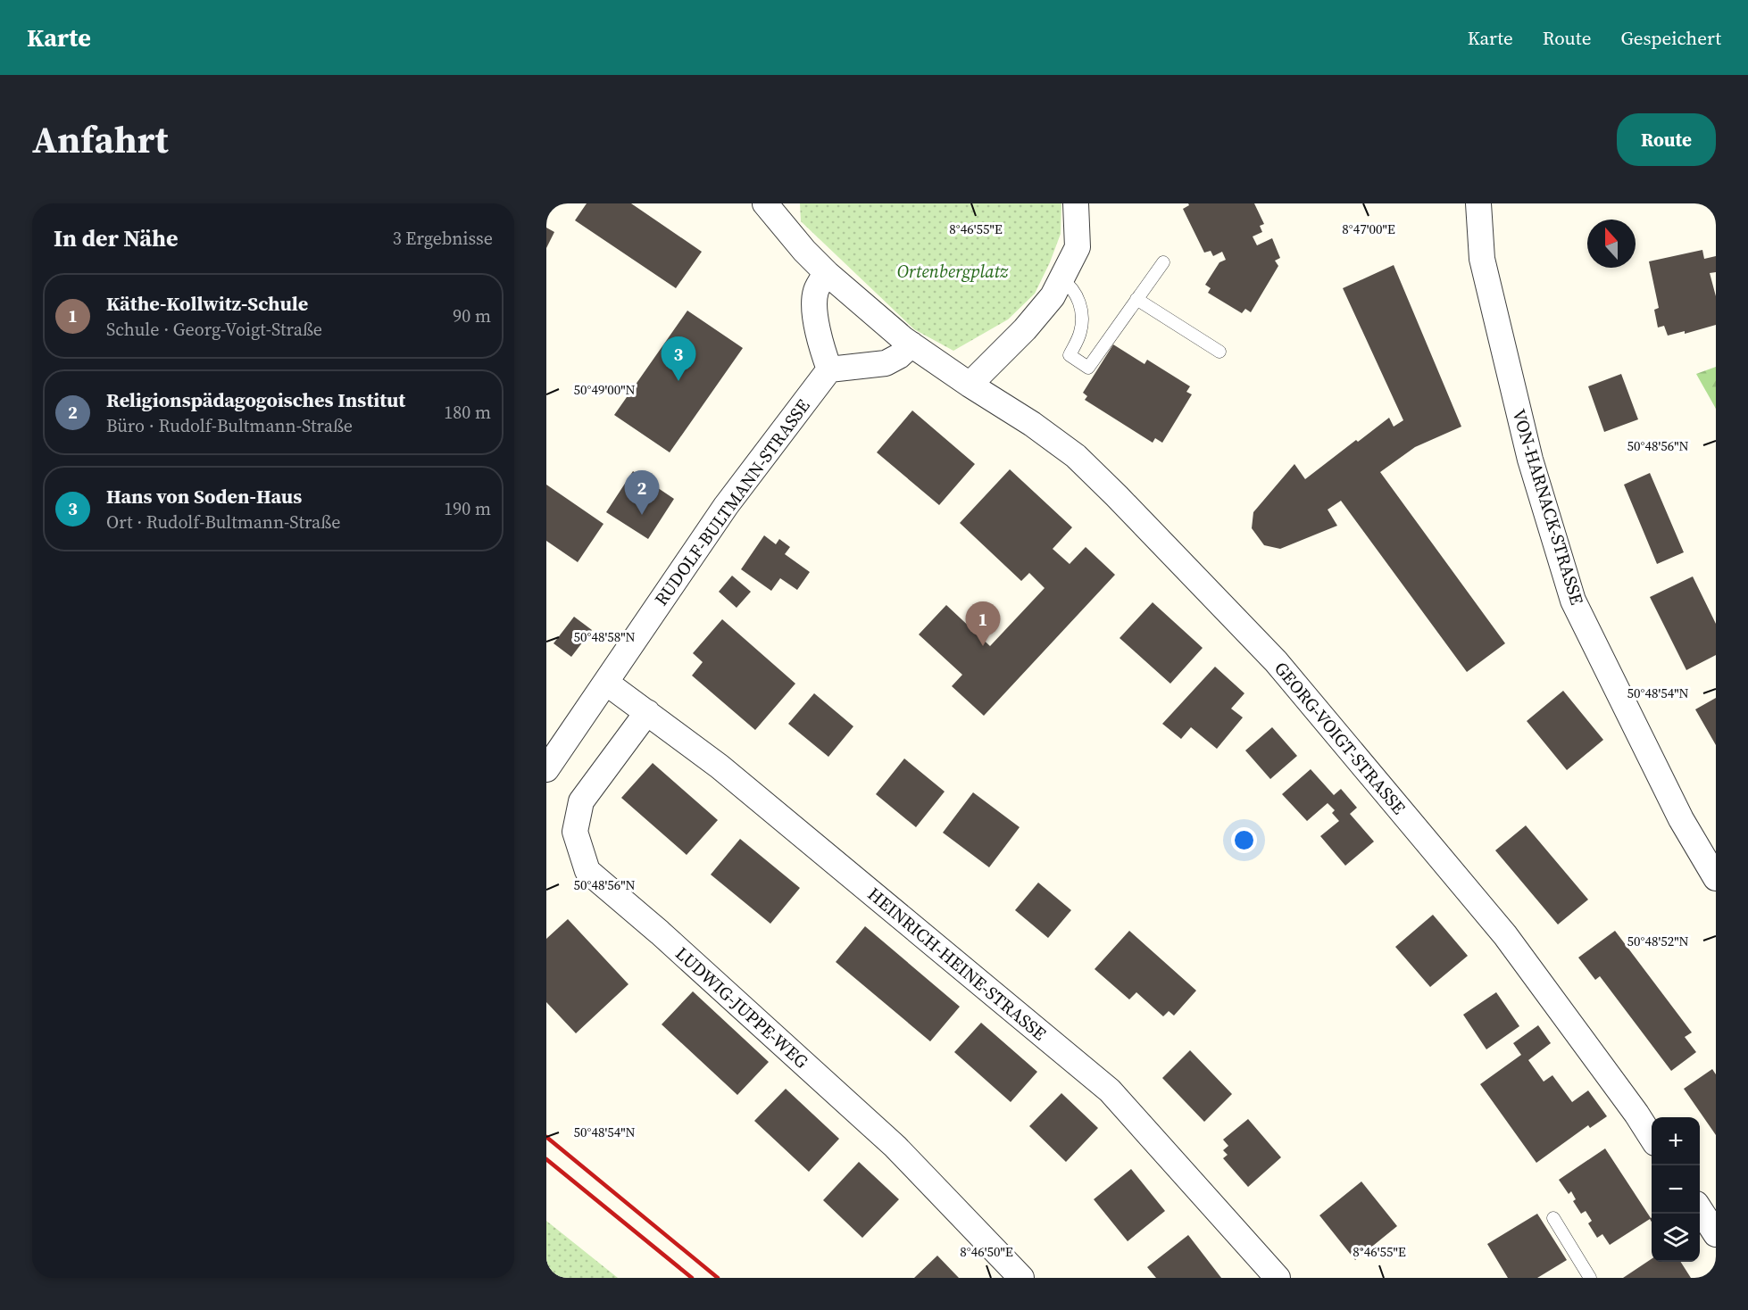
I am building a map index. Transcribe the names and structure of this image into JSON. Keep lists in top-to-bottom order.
{
  "streets": {
    "street": [
      "RUDOLF-BULTMANN-STRASSE",
      "VON-HARNACK-STRASSE",
      "GEORG-VOIGT-STRASSE",
      "HEINRICH-HEINE-STRASSE",
      "LUDWIG-JUPPE-WEG"
    ]
  },
  "crossings": [
    ["RUDOLF-BULTMANN-STRASSE", "HEINRICH-HEINE-STRASSE"],
    ["HEINRICH-HEINE-STRASSE", "LUDWIG-JUPPE-WEG"]
  ],
  "parks": ["Ortenbergplatz"],
  "north": "top",
  "page": {
    "header": "Karte",
    "nav": ["Karte", "Route", "Gespeichert"],
    "title": "Anfahrt",
    "buttons": "Route",
    "heading": ["In der Nähe", "3 Ergebnisse"],
    "list": [
      {
        "mark": "1",
        "name": "Käthe-Kollwitz-Schule",
        "note": "Schule · Georg-Voigt-Straße",
        "value": "90 m"
      },
      {
        "mark": "2",
        "name": "Religionspädagogoisches Institut",
        "note": "Büro · Rudolf-Bultmann-Straße",
        "value": "180 m"
      },
      {
        "mark": "3",
        "name": "Hans von Soden-Haus",
        "note": "Ort · Rudolf-Bultmann-Straße",
        "value": "190 m"
      }
    ],
    "pins": ["3", "2", "1"],
    "map_buttons": ["+", "−"]
  },
  "coordinates": [
    "8°46'55\"E",
    "8°47'00\"E",
    "50°49'00\"N",
    "50°48'56\"N",
    "50°48'58\"N",
    "50°48'54\"N",
    "50°48'52\"N",
    "8°46'50\"E"
  ]
}
